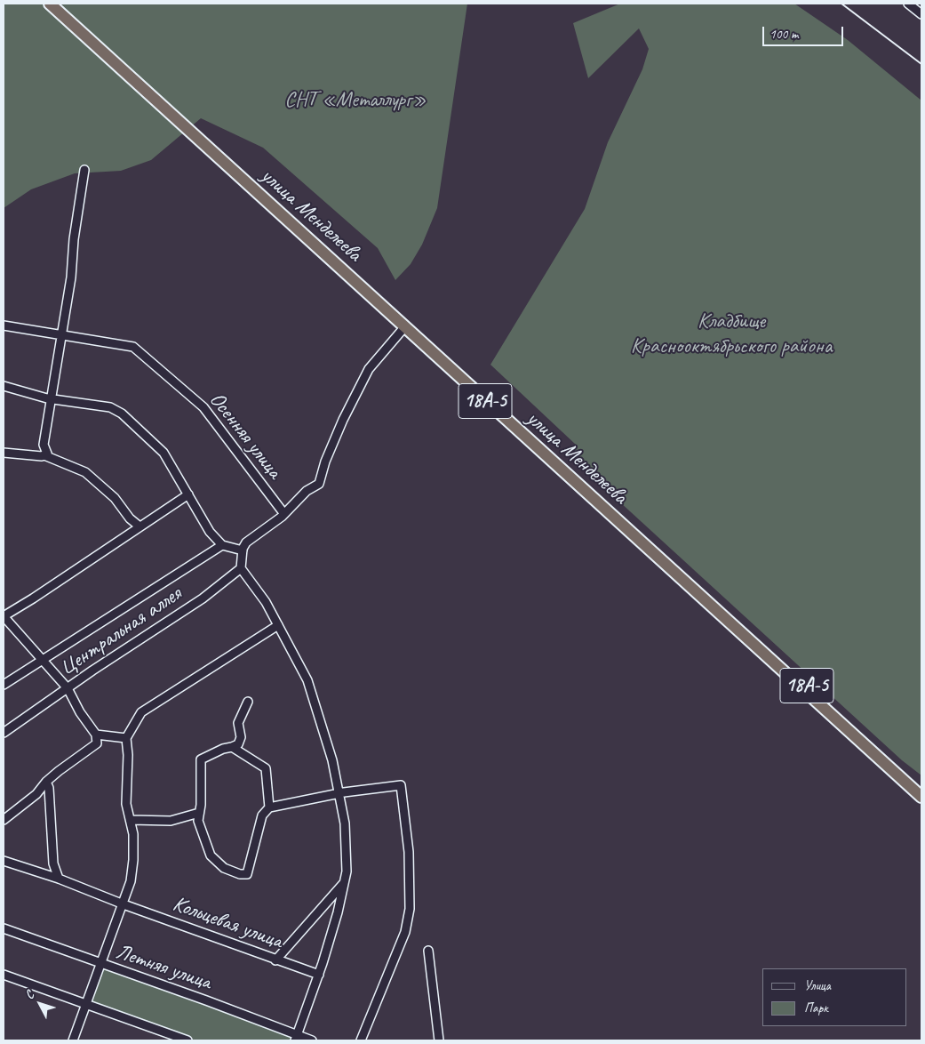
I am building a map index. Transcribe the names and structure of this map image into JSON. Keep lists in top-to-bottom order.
{
  "streets": {
    "highway": ["улица Менделеева", "18А-5"],
    "street": [
      "Осенняя улица",
      "Центральная аллея",
      "Кольцевая улица",
      "Летняя улица"
    ]
  },
  "parks": ["СНТ «Металлург»", "Кладбище Краснооктябрьского района"],
  "legend": ["Улица", "Парк"],
  "scale_bar": "100 m",
  "north": "top left"
}
